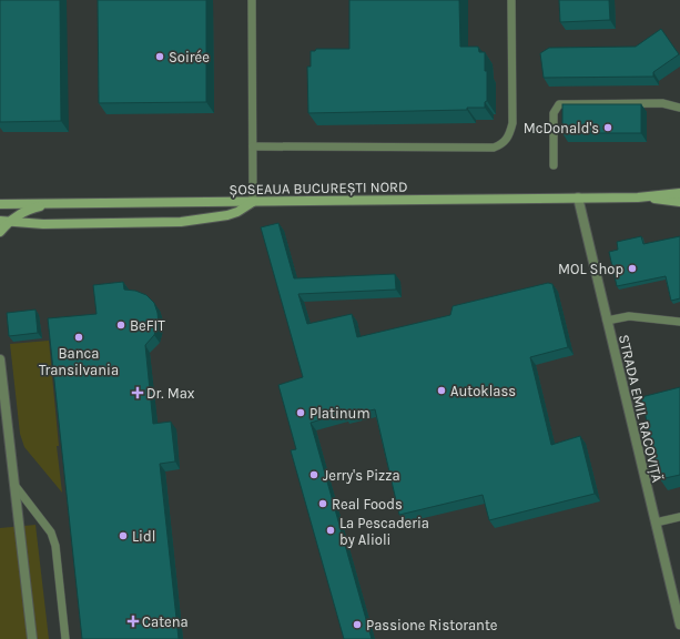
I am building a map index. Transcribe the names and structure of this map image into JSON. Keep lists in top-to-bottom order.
{
  "streets": {
    "main road": ["ȘOSEAUA BUCUREȘTI NORD"],
    "street": ["STRADA EMIL RACOVIȚĂ"]
  },
  "crossings": [
    ["ȘOSEAUA BUCUREȘTI NORD", "STRADA EMIL RACOVIȚĂ"]
  ],
  "places": {
    "other": [
      "Soirée",
      "McDonald's",
      "MOL Shop",
      "BeFIT",
      "Banca Transilvania",
      "Autoklass",
      "Platinum",
      "Jerry's Pizza",
      "Real Foods",
      "La Pescaderia by Alioli",
      "Lidl",
      "Passione Ristorante"
    ],
    "health": ["Dr. Max", "Catena"]
  }
}
